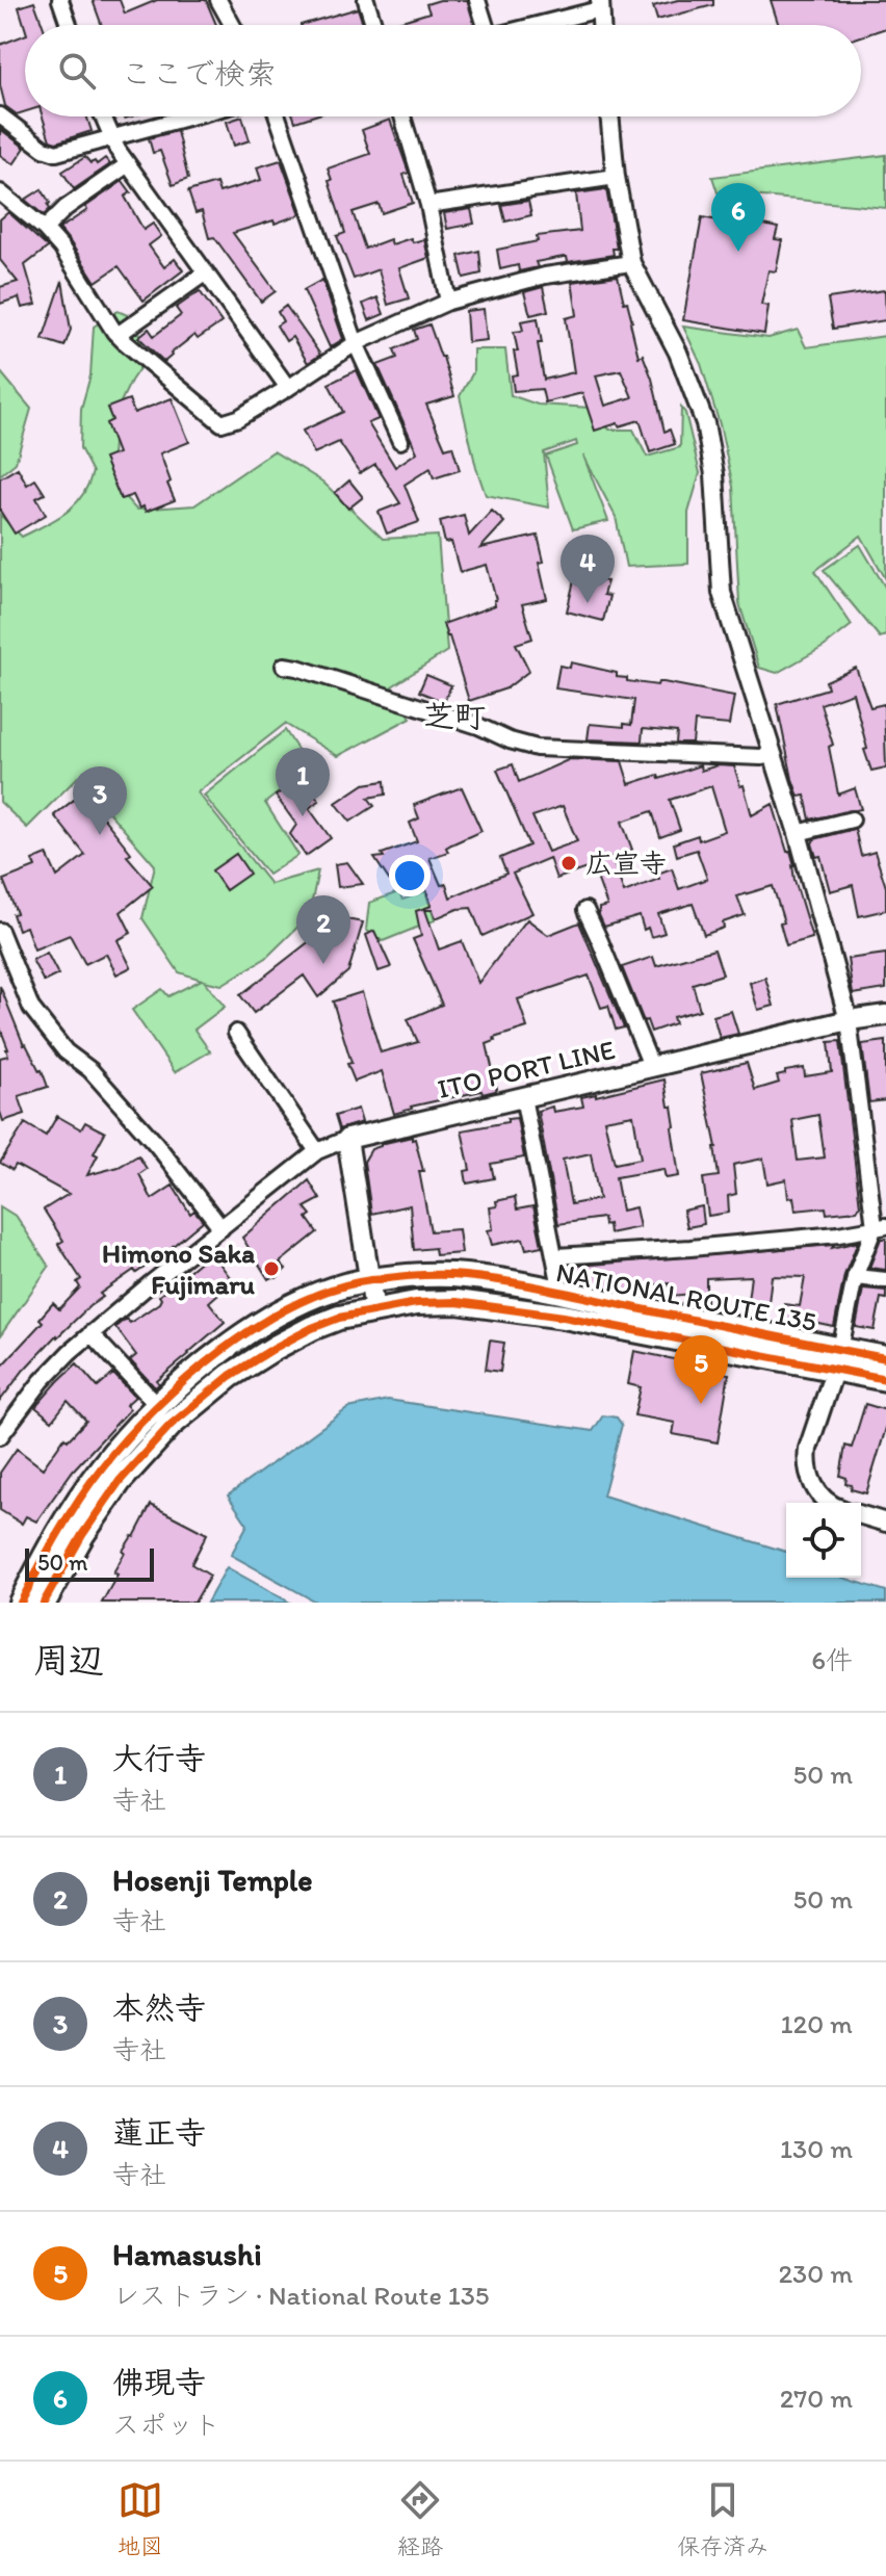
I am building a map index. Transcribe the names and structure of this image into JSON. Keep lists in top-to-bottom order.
{
  "streets": {
    "highway": ["NATIONAL ROUTE 135"],
    "main road": ["ITO PORT LINE"]
  },
  "districts": ["芝町"],
  "places": ["広宣寺", "Himono Saka Fujimaru"],
  "scale_bar": "50 m",
  "page": {
    "search": "ここで検索",
    "pins": [
      "6",
      "4",
      "1",
      "3",
      "2",
      "5"
    ],
    "scale": "50 m",
    "heading": ["周辺", "6件"],
    "list": [
      {
        "mark": "1",
        "name": "大行寺",
        "note": "寺社",
        "value": "50 m"
      },
      {
        "mark": "2",
        "name": "Hosenji Temple",
        "note": "寺社",
        "value": "50 m"
      },
      {
        "mark": "3",
        "name": "本然寺",
        "note": "寺社",
        "value": "120 m"
      },
      {
        "mark": "4",
        "name": "蓮正寺",
        "note": "寺社",
        "value": "130 m"
      },
      {
        "mark": "5",
        "name": "Hamasushi",
        "note": "レストラン · National Route 135",
        "value": "230 m"
      },
      {
        "mark": "6",
        "name": "佛現寺",
        "note": "スポット",
        "value": "270 m"
      }
    ],
    "nav": ["地図", "経路", "保存済み"]
  }
}
